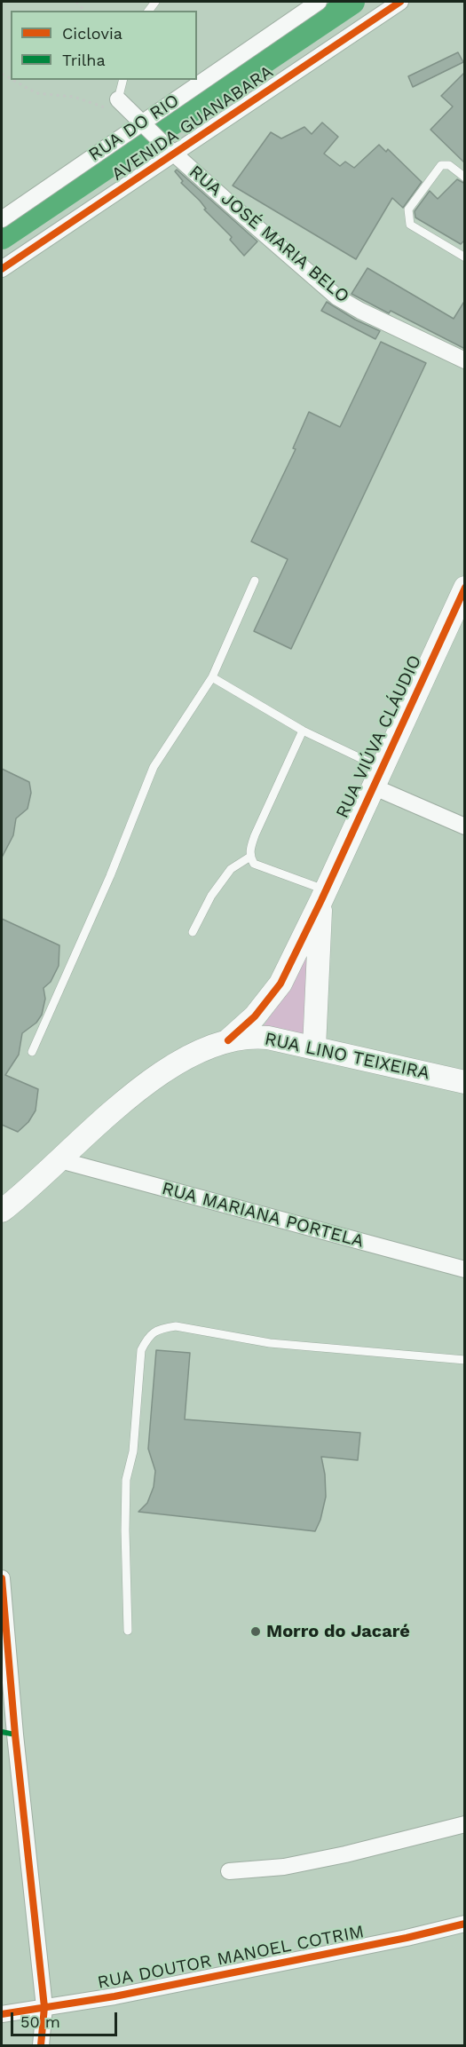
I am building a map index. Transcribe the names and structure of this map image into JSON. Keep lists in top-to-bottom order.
{
  "streets": {
    "street": [
      "AVENIDA GUANABARA",
      "RUA DO RIO",
      "RUA JOSÉ MARIA BELO",
      "RUA VIÚVA CLÁUDIO",
      "RUA LINO TEIXEIRA",
      "RUA MARIANA PORTELA",
      "RUA DOUTOR MANOEL COTRIM"
    ]
  },
  "crossings": [
    ["AVENIDA GUANABARA", "RUA JOSÉ MARIA BELO"],
    ["RUA DO RIO", "RUA JOSÉ MARIA BELO"],
    ["RUA VIÚVA CLÁUDIO", "RUA LINO TEIXEIRA"],
    ["RUA LINO TEIXEIRA", "RUA MARIANA PORTELA"]
  ],
  "places": ["Morro do Jacaré"],
  "legend": ["Ciclovia", "Trilha"],
  "scale_bar": "50 m"
}
